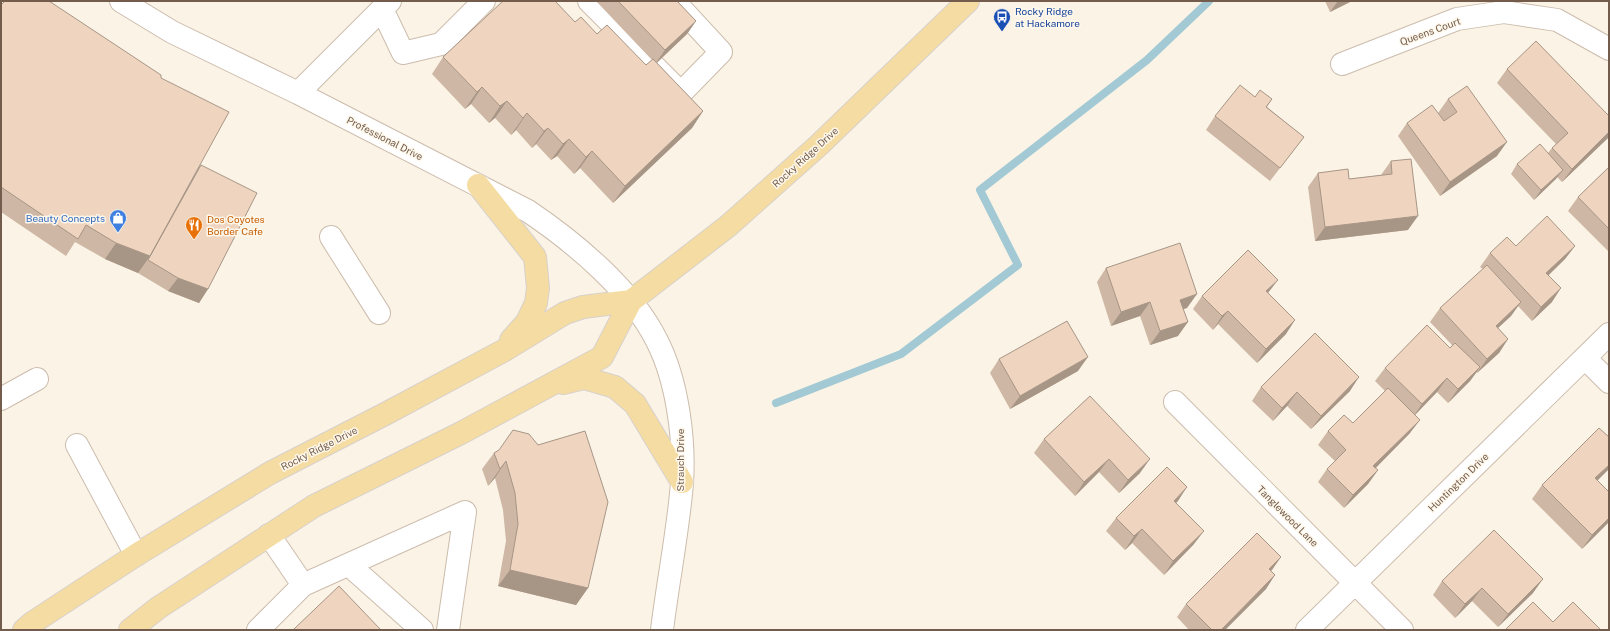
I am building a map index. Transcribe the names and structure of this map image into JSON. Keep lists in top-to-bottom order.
{
  "streets": {
    "main road": ["Rocky Ridge Drive"],
    "street": [
      "Queens Court",
      "Professional Drive",
      "Strauch Drive",
      "Huntington Drive",
      "Tanglewood Lane"
    ]
  },
  "crossings": [
    ["Professional Drive", "Rocky Ridge Drive"],
    ["Professional Drive", "Strauch Drive"],
    ["Rocky Ridge Drive", "Strauch Drive"],
    ["Huntington Drive", "Tanglewood Lane"]
  ],
  "places": {
    "bus stop": ["Rocky Ridge at Hackamore"],
    "shop": ["Beauty Concepts"],
    "restaurant": ["Dos Coyotes Border Cafe"]
  }
}
